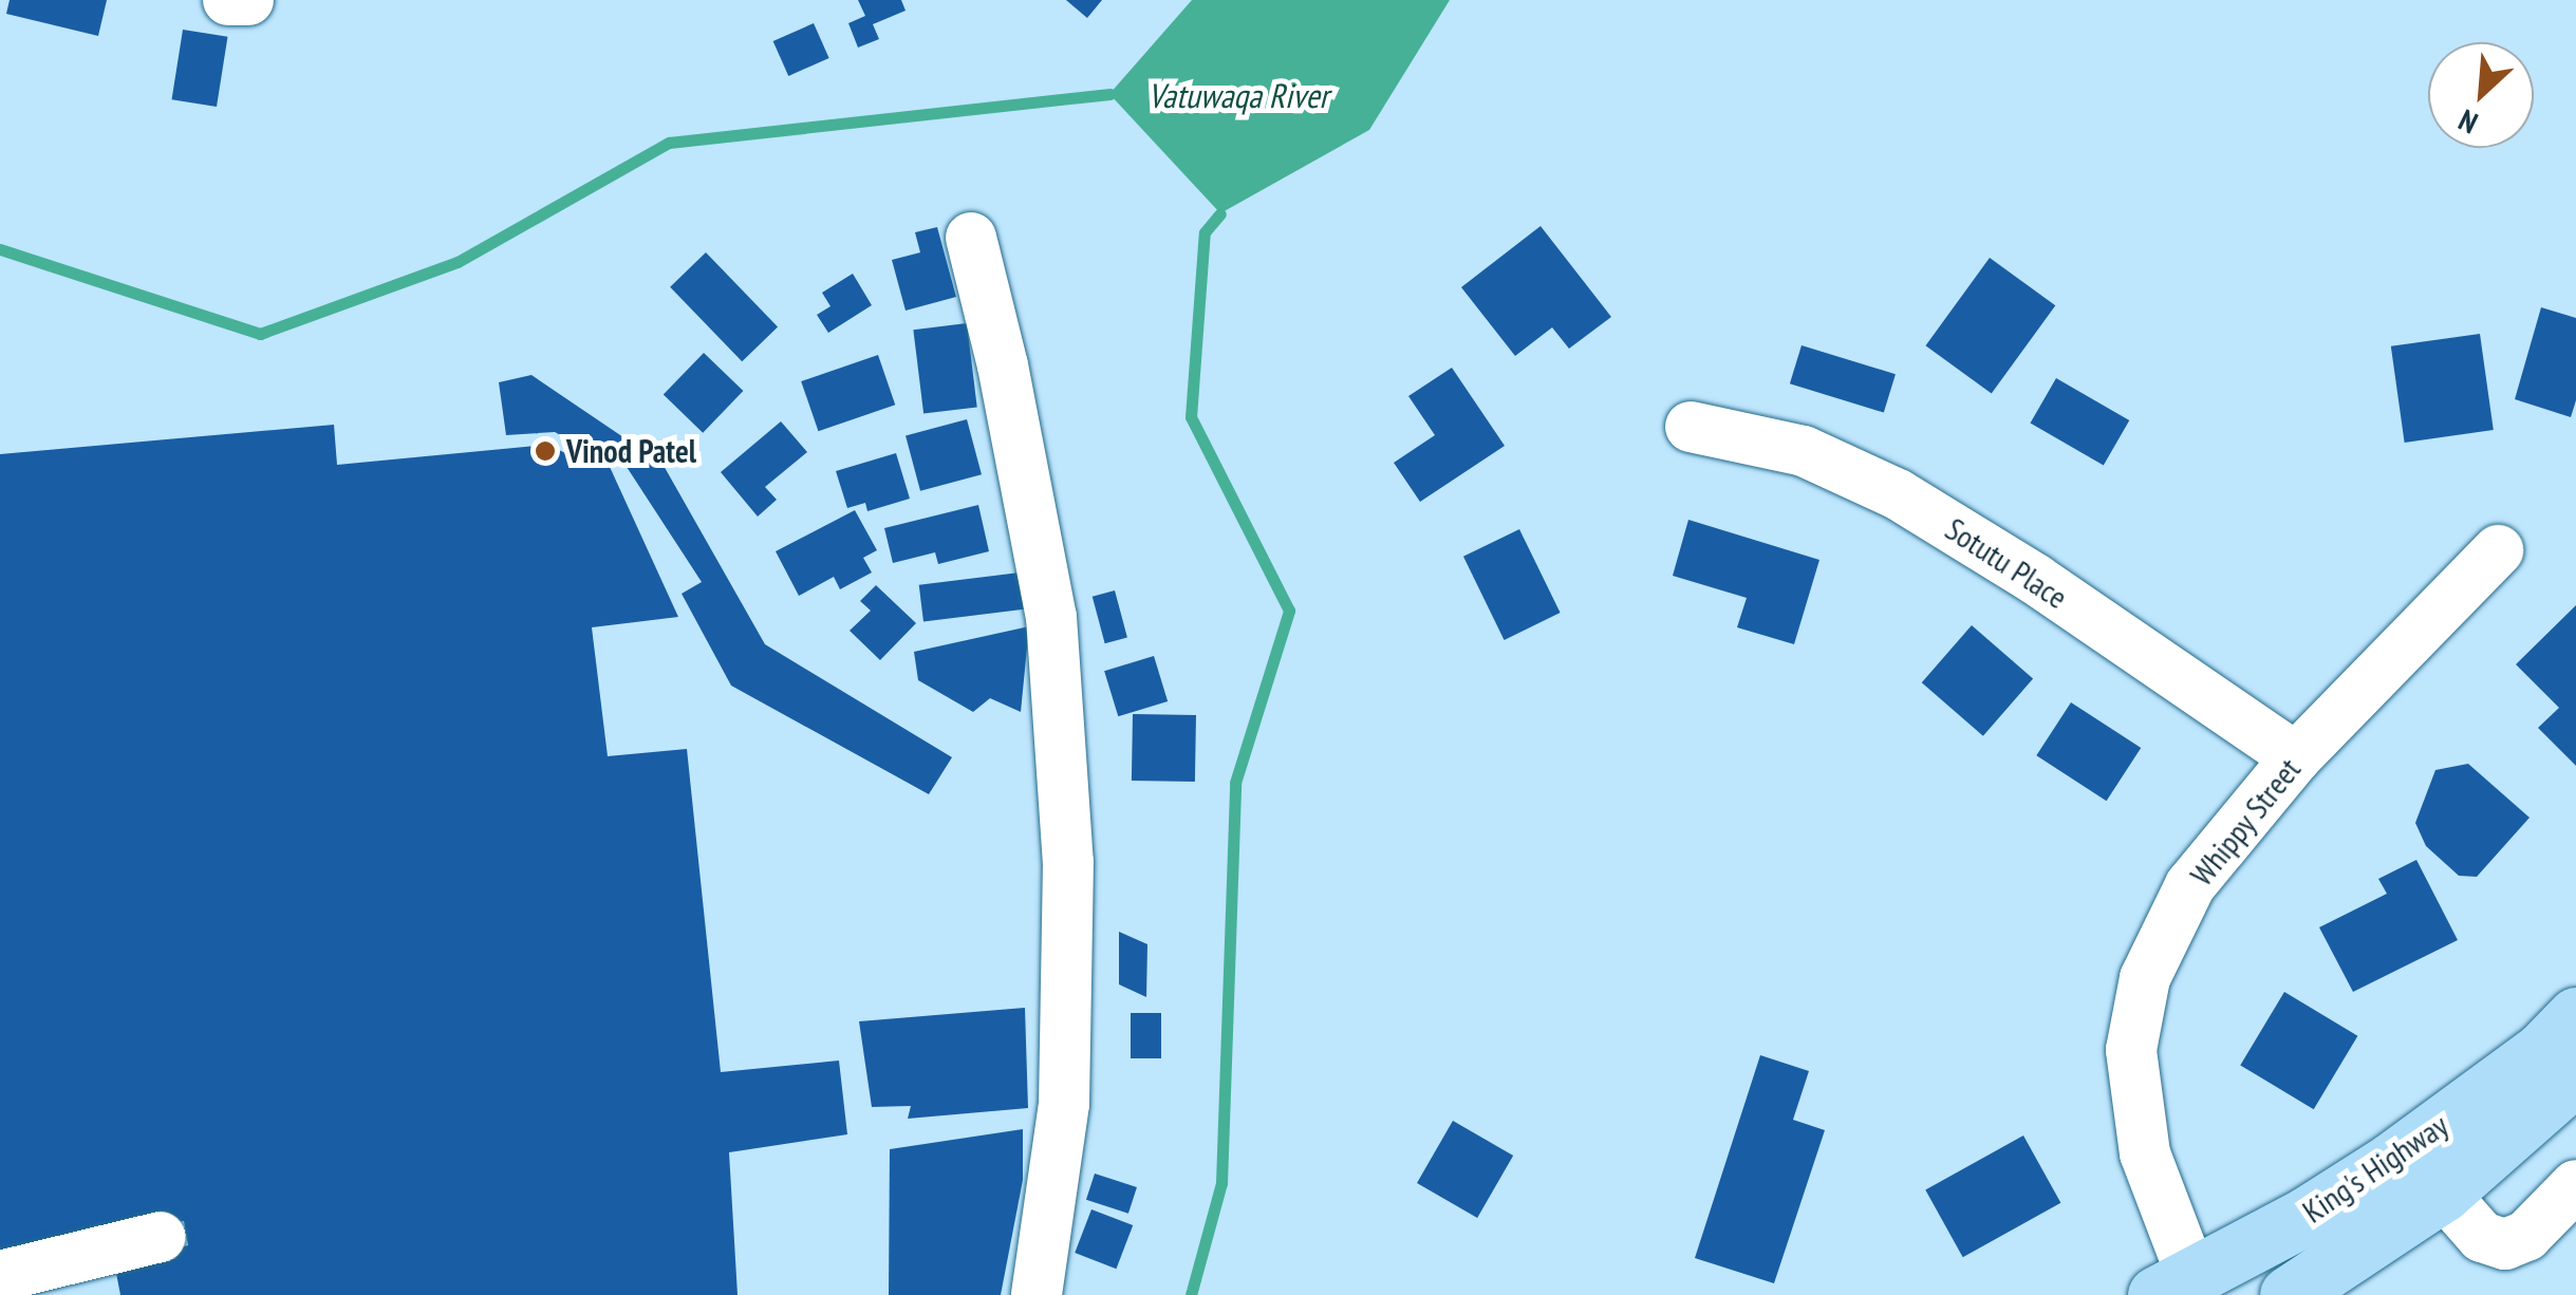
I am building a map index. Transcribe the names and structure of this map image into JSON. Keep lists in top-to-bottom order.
{
  "streets": {
    "highway": ["King's Highway"],
    "street": ["Sotutu Place", "Whippy Street"]
  },
  "crossings": [
    ["Sotutu Place", "Whippy Street"],
    ["Whippy Street", "King's Highway"]
  ],
  "water": ["Vatuwaqa River"],
  "places": ["Vinod Patel"],
  "north": "bottom left"
}
